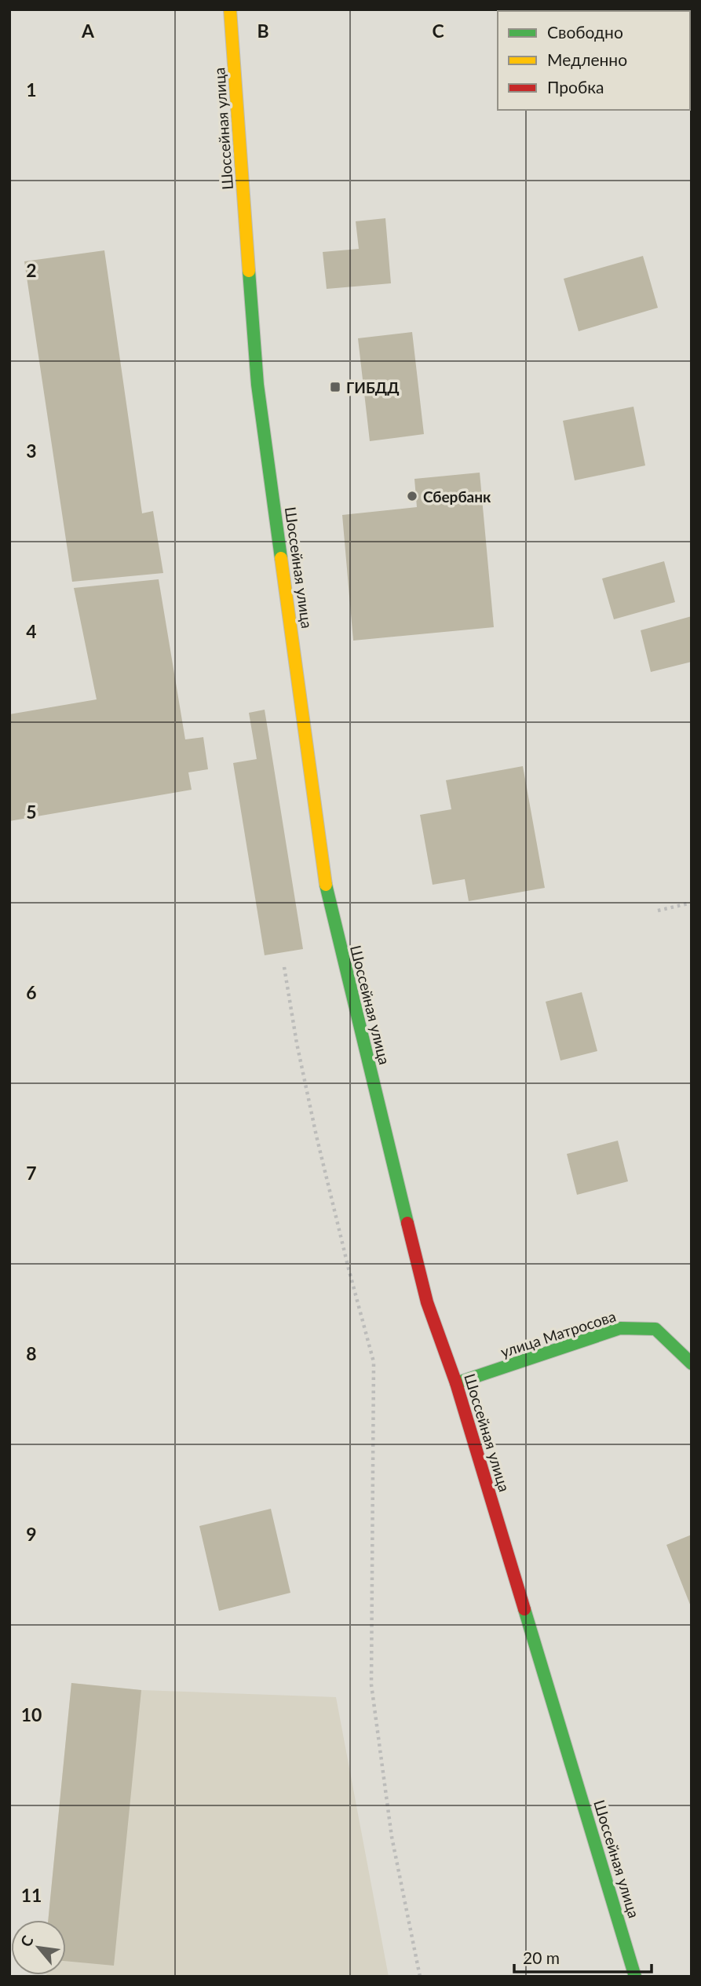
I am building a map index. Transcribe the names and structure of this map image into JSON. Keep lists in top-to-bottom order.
{
  "streets": {
    "street": ["Шоссейная улица", "улица Матросова"]
  },
  "crossings": [
    ["Шоссейная улица", "улица Матросова"]
  ],
  "places": {
    "transit": ["ГИБДД"],
    "other": ["Сбербанк"]
  },
  "legend": ["Свободно", "Медленно", "Пробка"],
  "scale_bar": "20 m",
  "north": "top left",
  "grid": {
    "columns": ["A", "B", "C"],
    "rows": [
      "1",
      "2",
      "3",
      "4",
      "5",
      "6",
      "7",
      "8",
      "9",
      "10",
      "11"
    ]
  }
}
